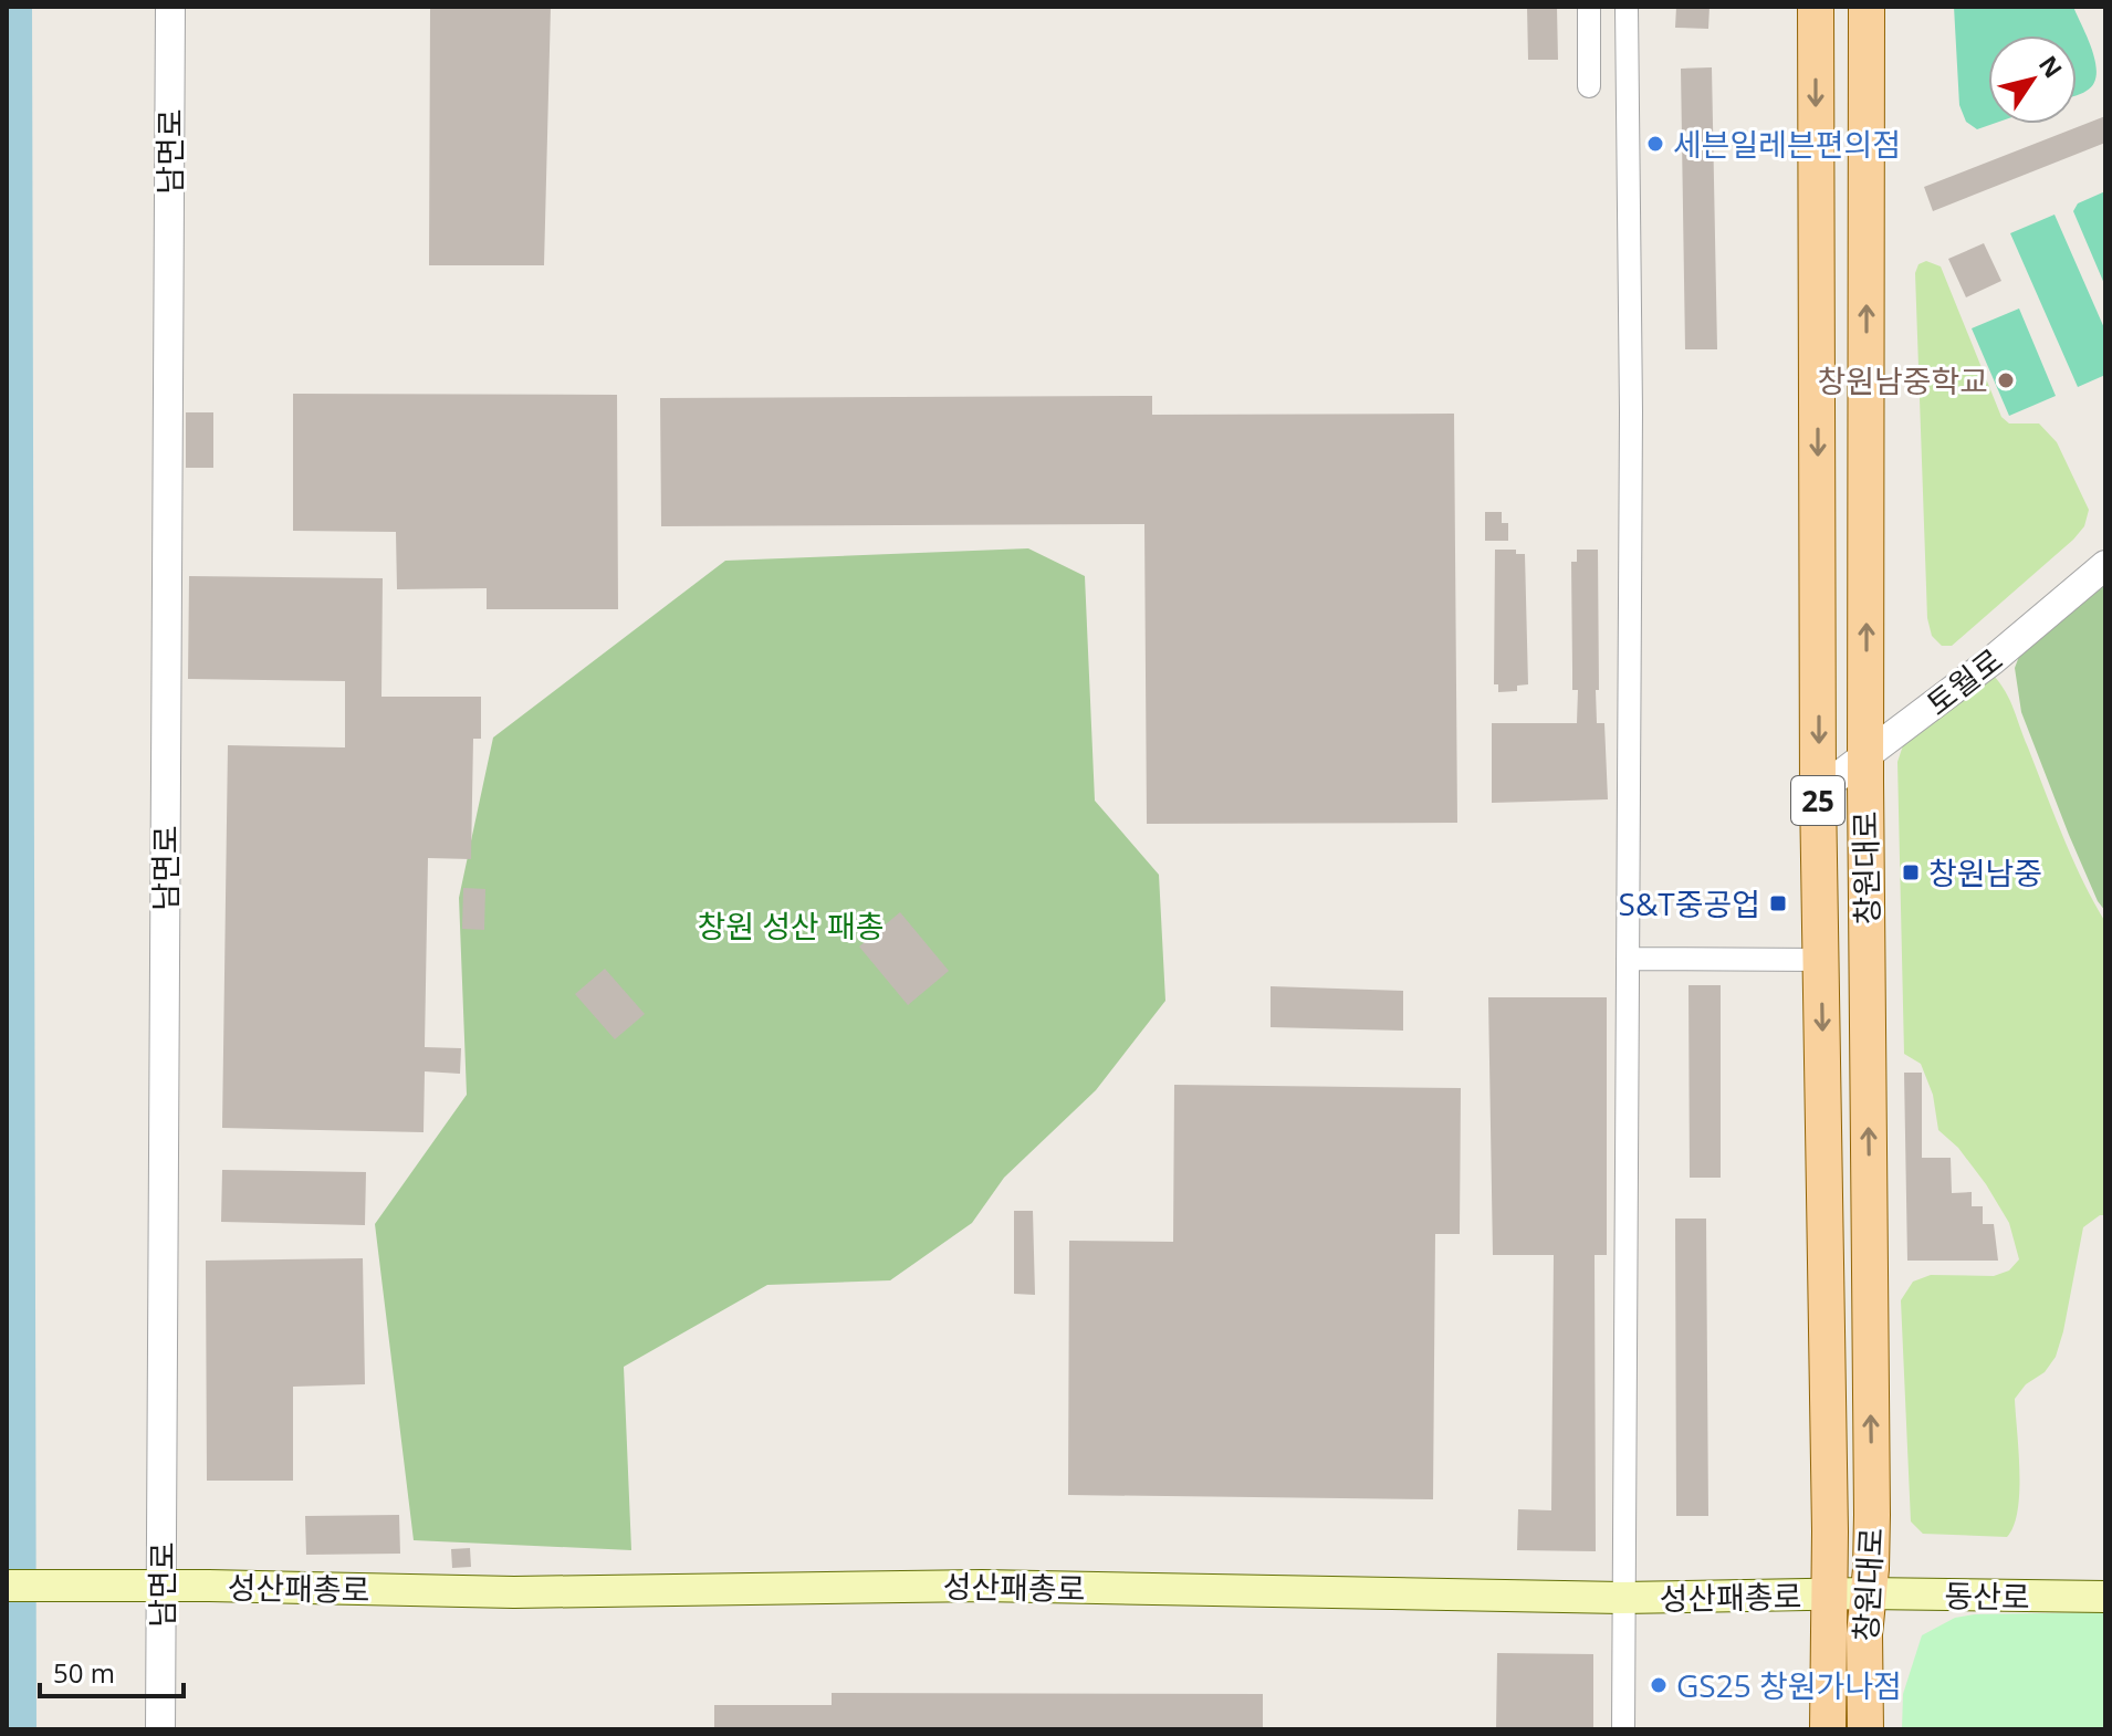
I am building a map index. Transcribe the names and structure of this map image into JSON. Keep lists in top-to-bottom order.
{
  "streets": {
    "main road": [
      "25",
      "창원대로",
      "성산패총로",
      "동산로"
    ],
    "street": ["남면로", "토월로"]
  },
  "crossings": [
    ["남면로", "성산패총로"],
    ["토월로", "창원대로"],
    ["창원대로", "성산패총로"],
    ["창원대로", "동산로"],
    ["성산패총로", "동산로"]
  ],
  "parks": ["창원 성산 패총"],
  "places": {
    "other": ["세븐일레븐편의점", "창원남중학교", "GS25 창원가나점"],
    "transit": ["창원남중", "S&T중공업"]
  },
  "scale_bar": "50 m",
  "north": "top right"
}
